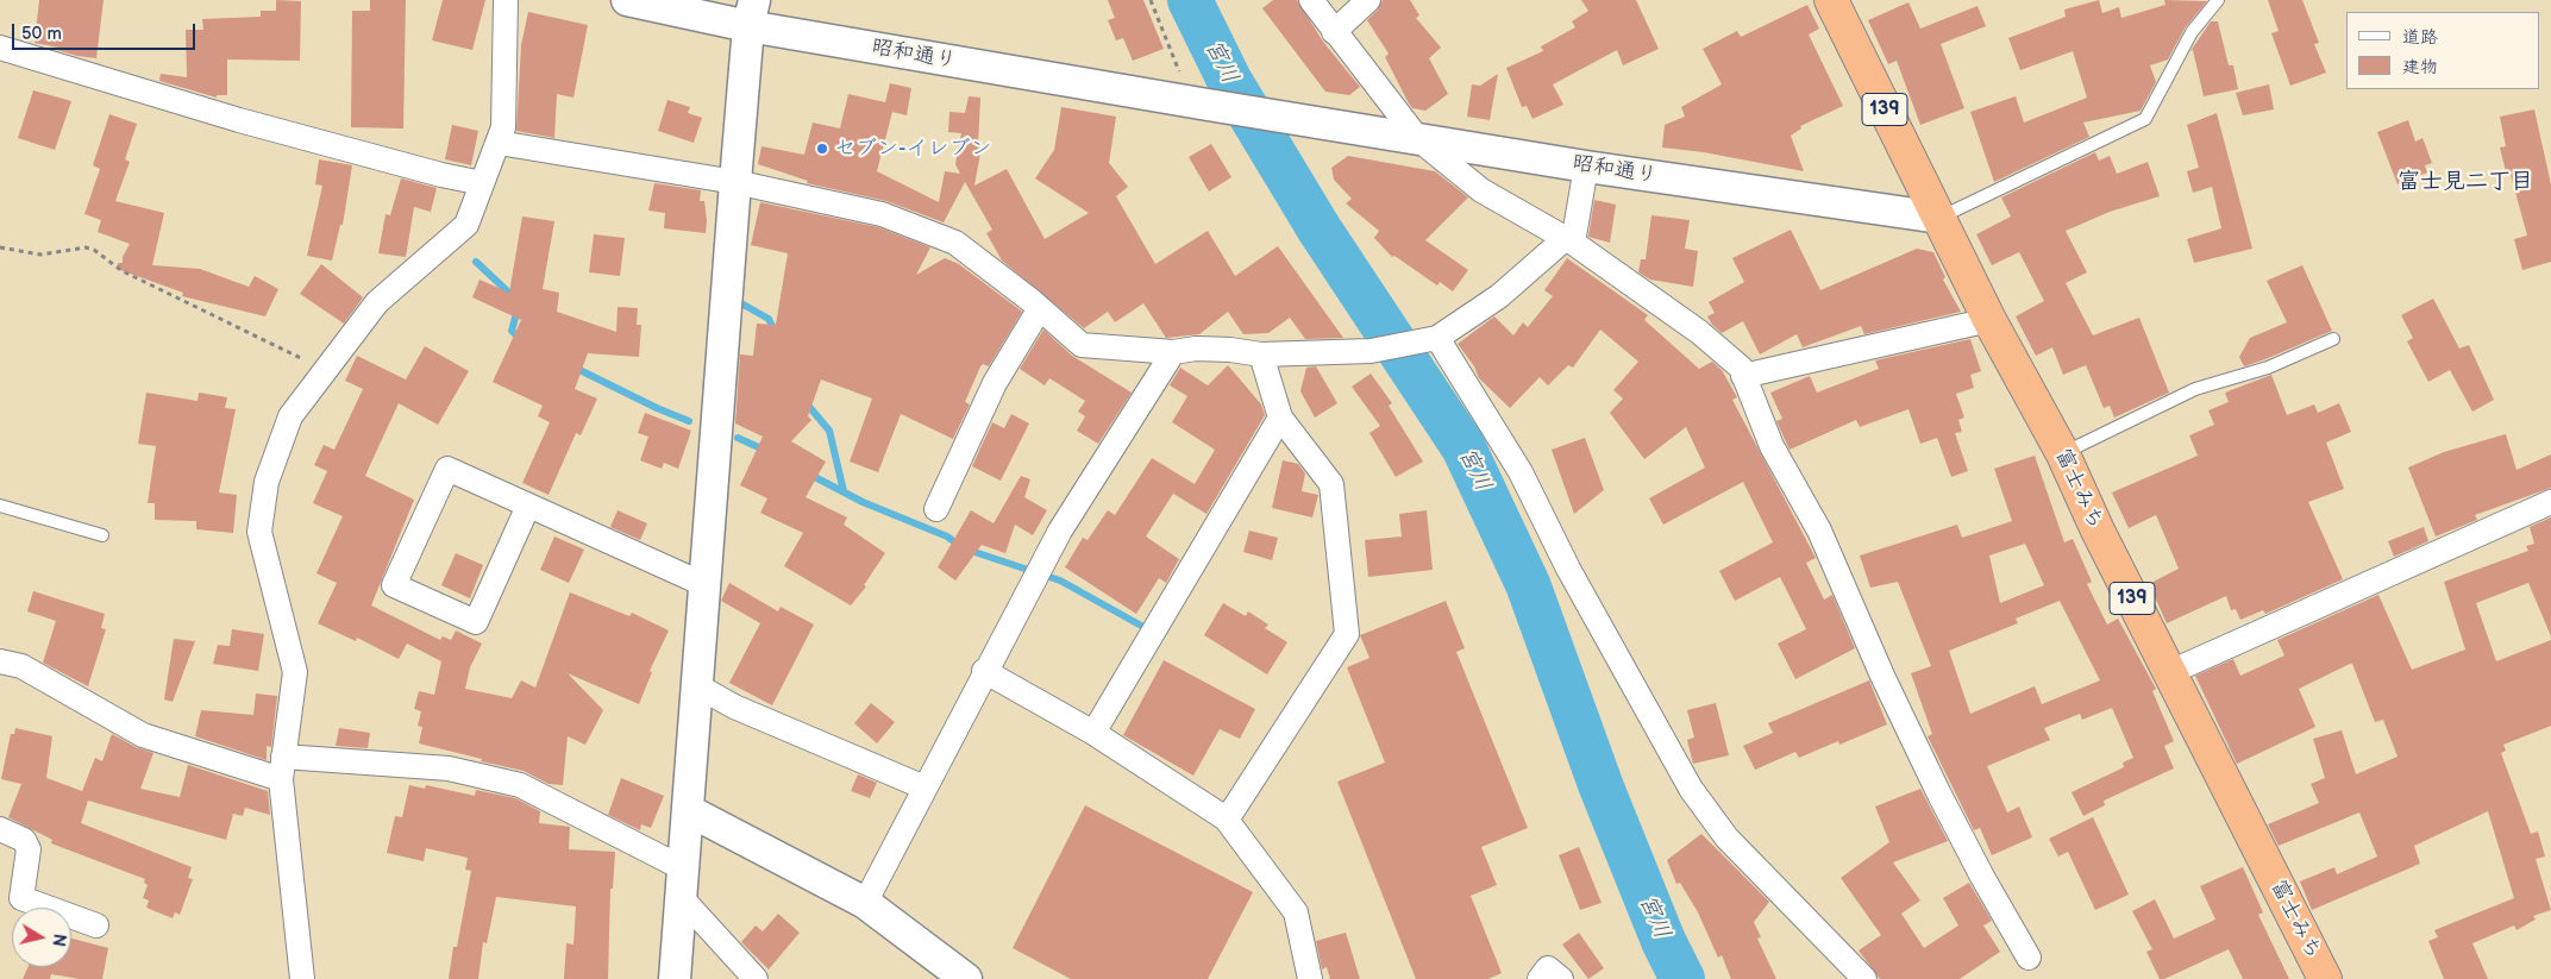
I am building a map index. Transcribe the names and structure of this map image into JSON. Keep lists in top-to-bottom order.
{
  "streets": {
    "highway": ["139", "富士みち"],
    "street": ["昭和通り"]
  },
  "crossings": [
    ["昭和通り", "富士みち"]
  ],
  "districts": ["富士見二丁目"],
  "water": ["宮川"],
  "places": ["セブン-イレブン"],
  "legend": ["道路", "建物"],
  "scale_bar": "50 m",
  "north": "right"
}
